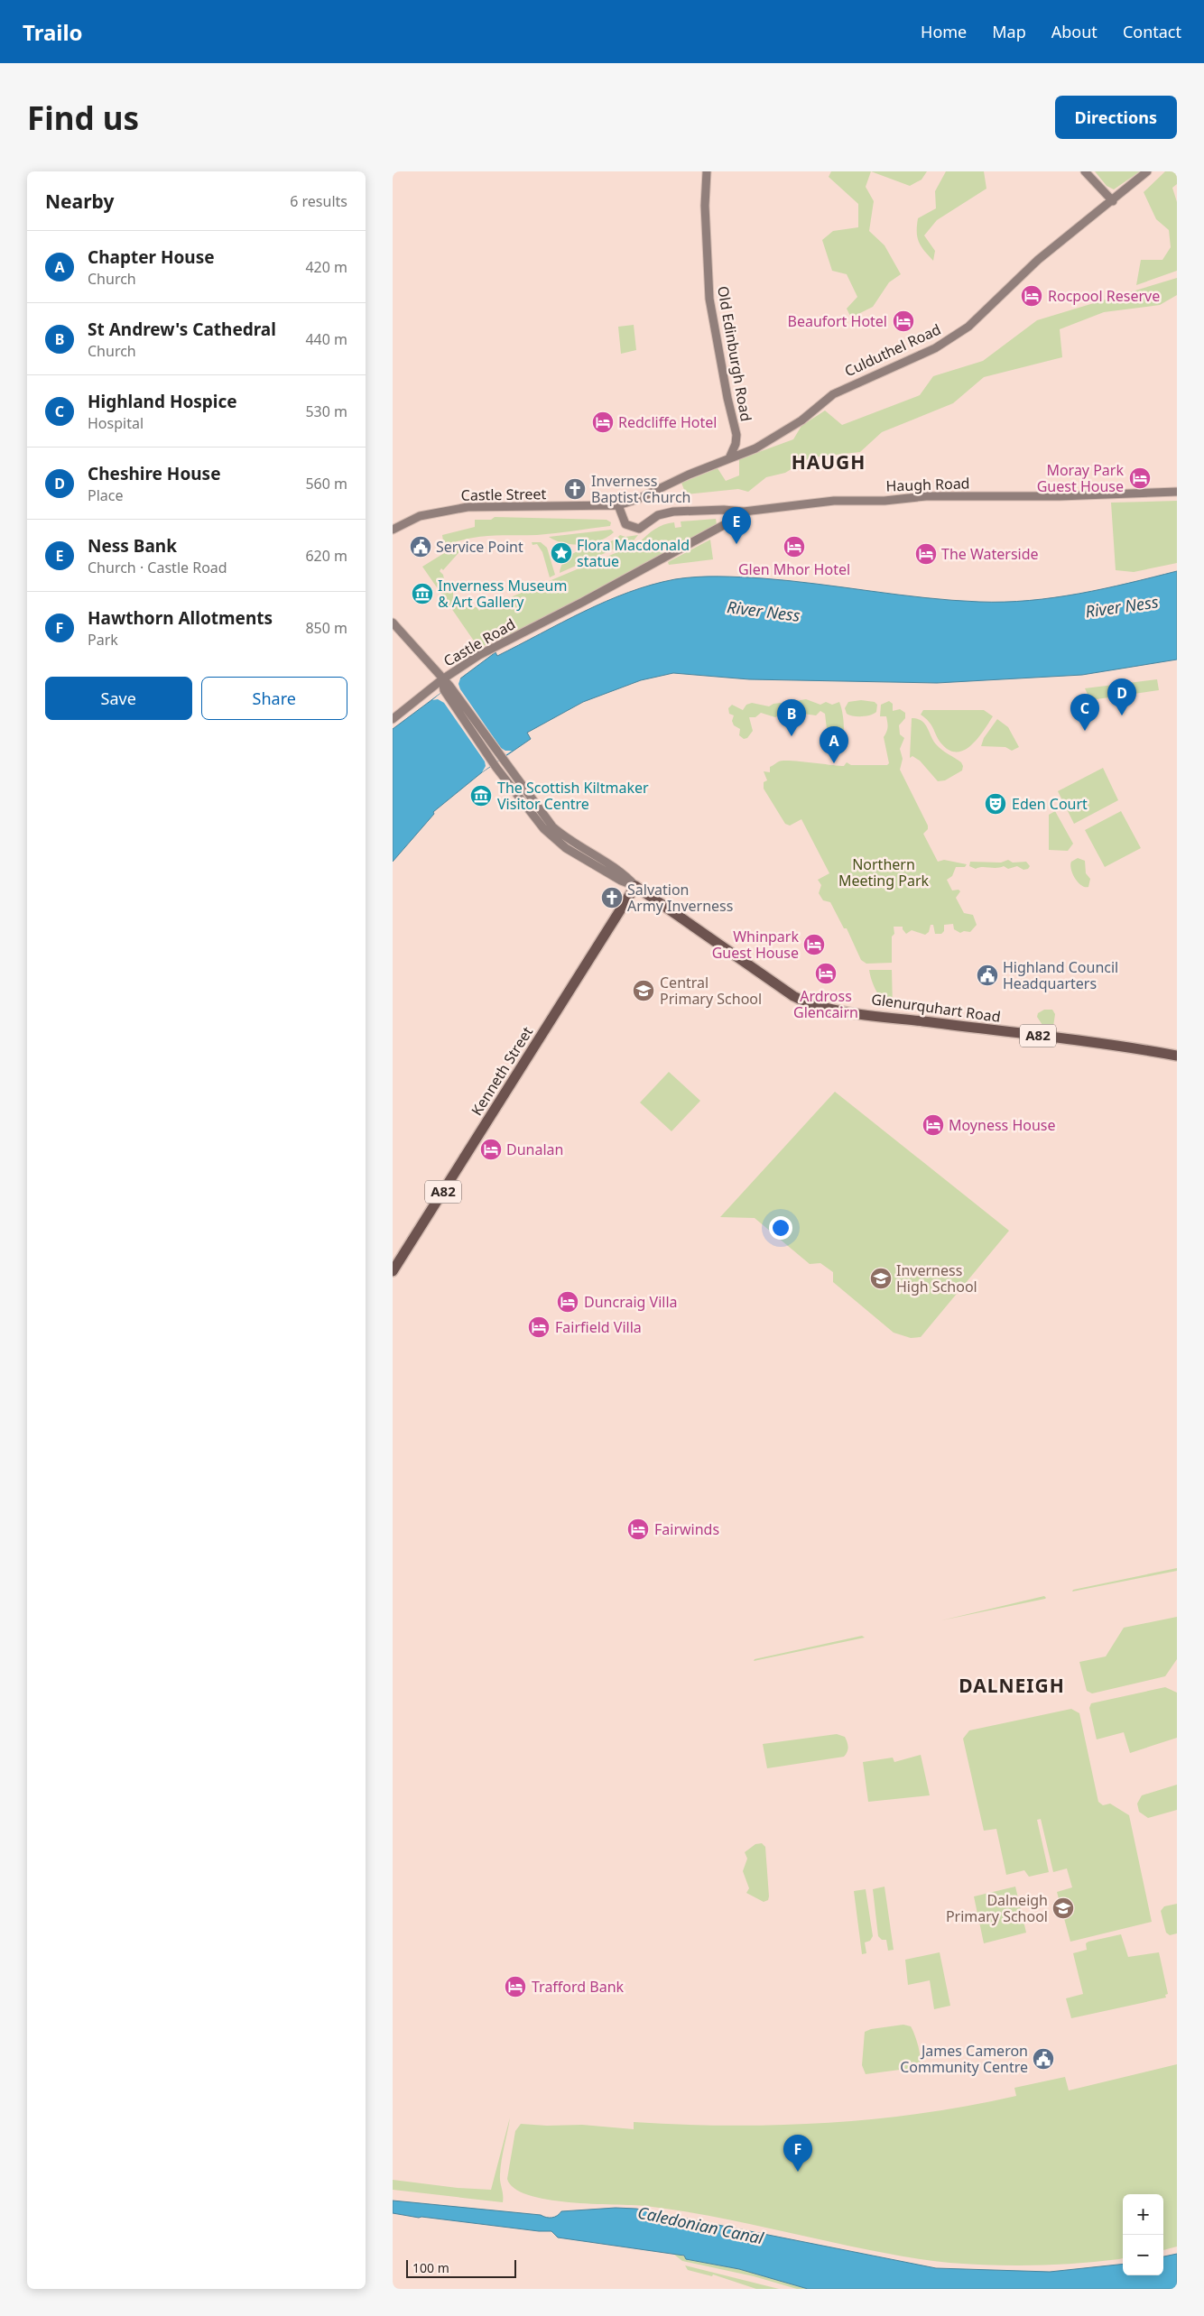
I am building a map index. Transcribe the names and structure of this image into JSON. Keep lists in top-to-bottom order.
{
  "streets": {
    "highway": ["Glenurquhart Road", "A82", "Kenneth Street"],
    "main road": [
      "Culduthel Road",
      "Old Edinburgh Road",
      "Haugh Road",
      "Castle Street",
      "Castle Road"
    ]
  },
  "crossings": [
    ["Culduthel Road", "Old Edinburgh Road"],
    ["Culduthel Road", "Haugh Road"],
    ["Culduthel Road", "Castle Street"],
    ["Haugh Road", "Castle Street"],
    ["Haugh Road", "Castle Road"],
    ["Glenurquhart Road", "Kenneth Street"]
  ],
  "districts": ["HAUGH", "DALNEIGH"],
  "water": ["River Ness", "Caledonian Canal"],
  "parks": ["Northern Meeting Park"],
  "places": {
    "hotel": [
      "Rocpool Reserve",
      "Beaufort Hotel",
      "Redcliffe Hotel",
      "Moray Park Guest House",
      "Glen Mhor Hotel",
      "The Waterside",
      "Whinpark Guest House",
      "Ardross Glencairn",
      "Moyness House",
      "Dunalan",
      "Duncraig Villa",
      "Fairfield Villa",
      "Fairwinds",
      "Trafford Bank"
    ],
    "church": ["Inverness Baptist Church", "Salvation Army Inverness"],
    "public building": ["Service Point", "Highland Council Headquarters", "James Cameron Community Centre"],
    "place": ["Flora Macdonald statue"],
    "museum": ["Inverness Museum & Art Gallery", "The Scottish Kiltmaker Visitor Centre"],
    "theatre": ["Eden Court"],
    "school or university": ["Central Primary School", "Inverness High School", "Dalneigh Primary School"]
  },
  "scale_bar": "100 m",
  "page": {
    "header": "Trailo",
    "nav": [
      "Home",
      "Map",
      "About",
      "Contact"
    ],
    "buttons": [
      "Directions",
      ["Save", "Share"]
    ],
    "title": "Find us",
    "heading": ["Nearby", "6 results"],
    "list": [
      {
        "mark": "A",
        "name": "Chapter House",
        "note": "Church",
        "value": "420 m"
      },
      {
        "mark": "B",
        "name": "St Andrew's Cathedral",
        "note": "Church",
        "value": "440 m"
      },
      {
        "mark": "C",
        "name": "Highland Hospice",
        "note": "Hospital",
        "value": "530 m"
      },
      {
        "mark": "D",
        "name": "Cheshire House",
        "note": "Place",
        "value": "560 m"
      },
      {
        "mark": "E",
        "name": "Ness Bank",
        "note": "Church · Castle Road",
        "value": "620 m"
      },
      {
        "mark": "F",
        "name": "Hawthorn Allotments",
        "note": "Park",
        "value": "850 m"
      }
    ],
    "pins": [
      "E",
      "D",
      "C",
      "B",
      "A",
      "F"
    ],
    "map_buttons": ["+", "−"],
    "scale": "100 m"
  }
}
